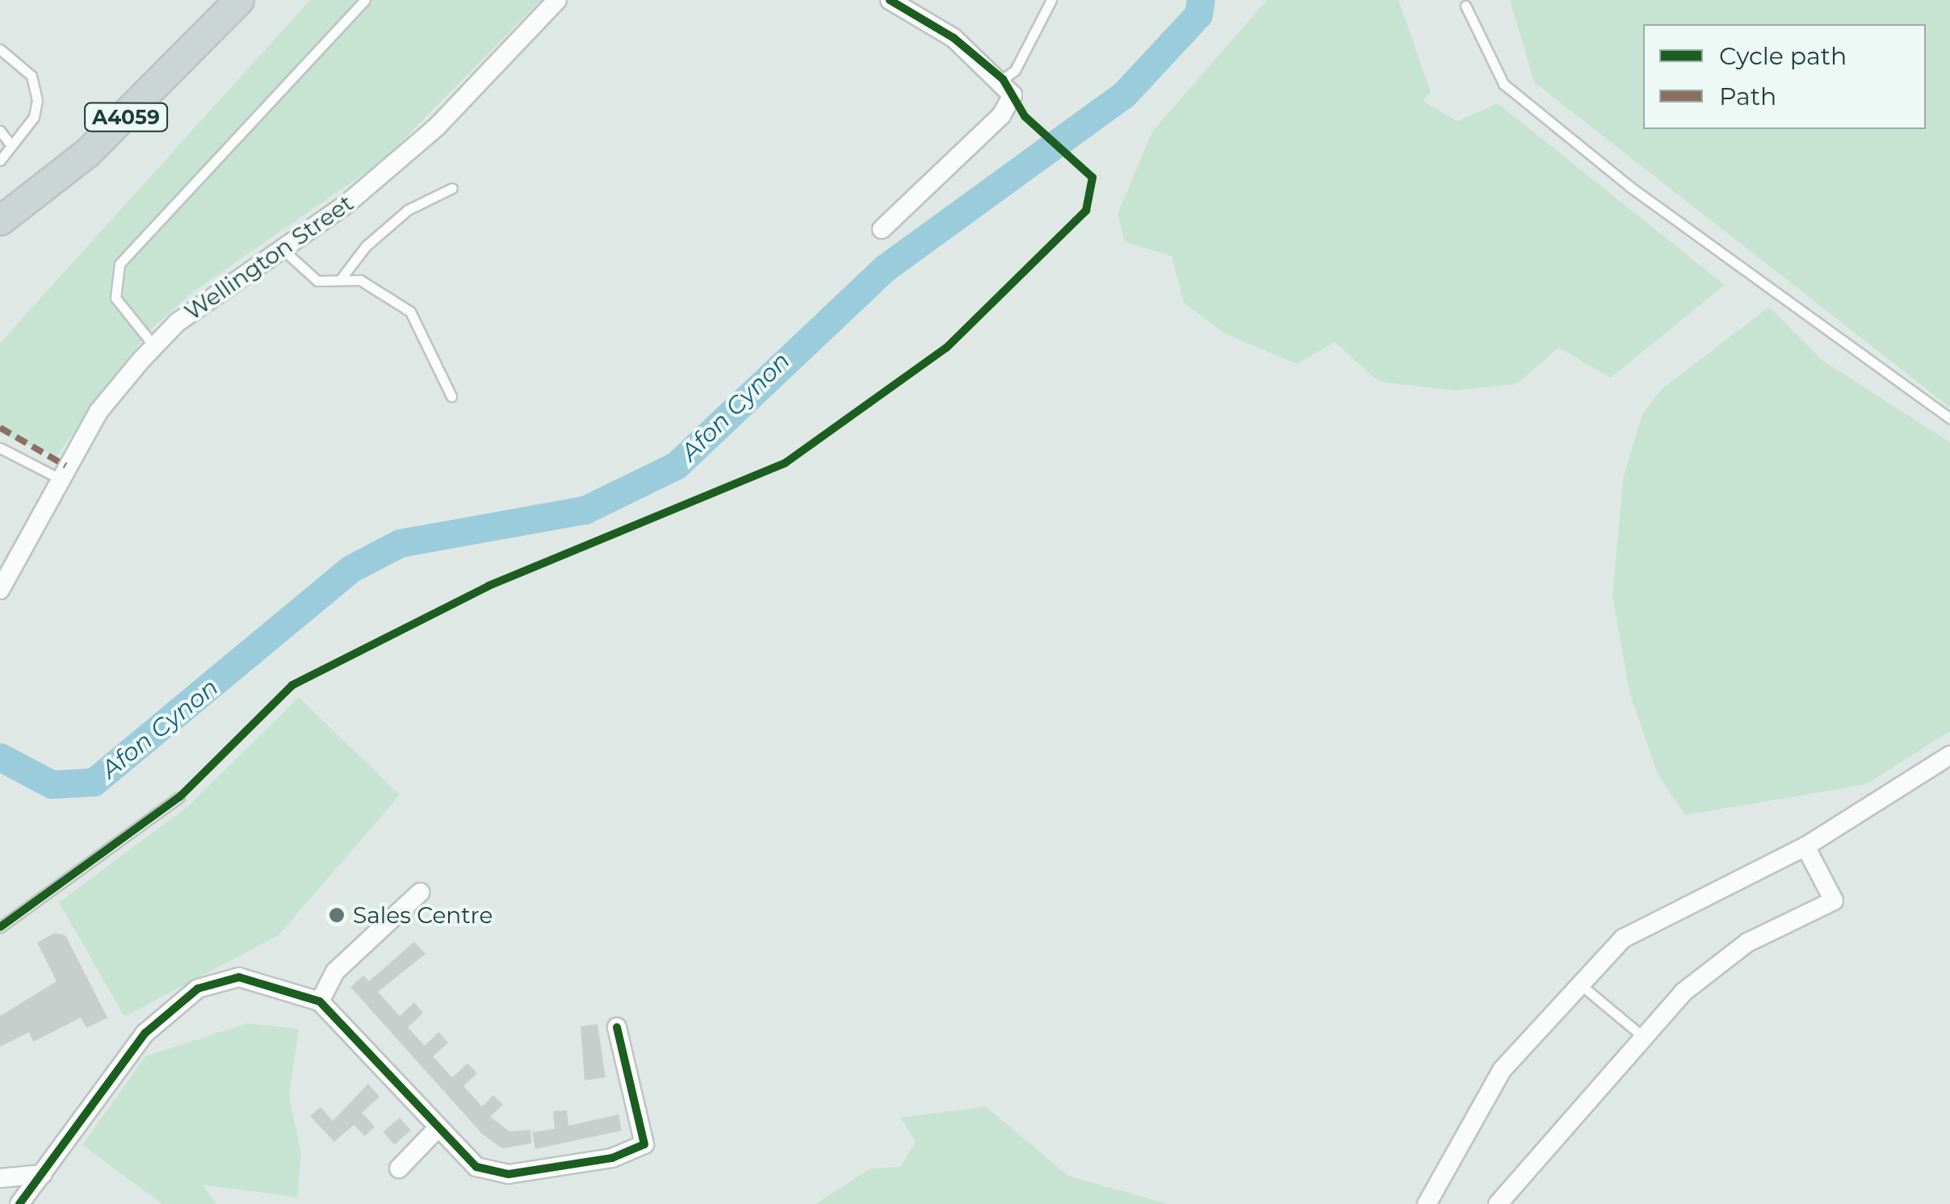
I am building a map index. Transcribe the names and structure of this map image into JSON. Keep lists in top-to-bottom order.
{
  "streets": {
    "main road": ["A4059"],
    "street": ["Wellington Street"]
  },
  "water": ["Afon Cynon"],
  "places": ["Sales Centre"],
  "legend": ["Cycle path", "Path"]
}
